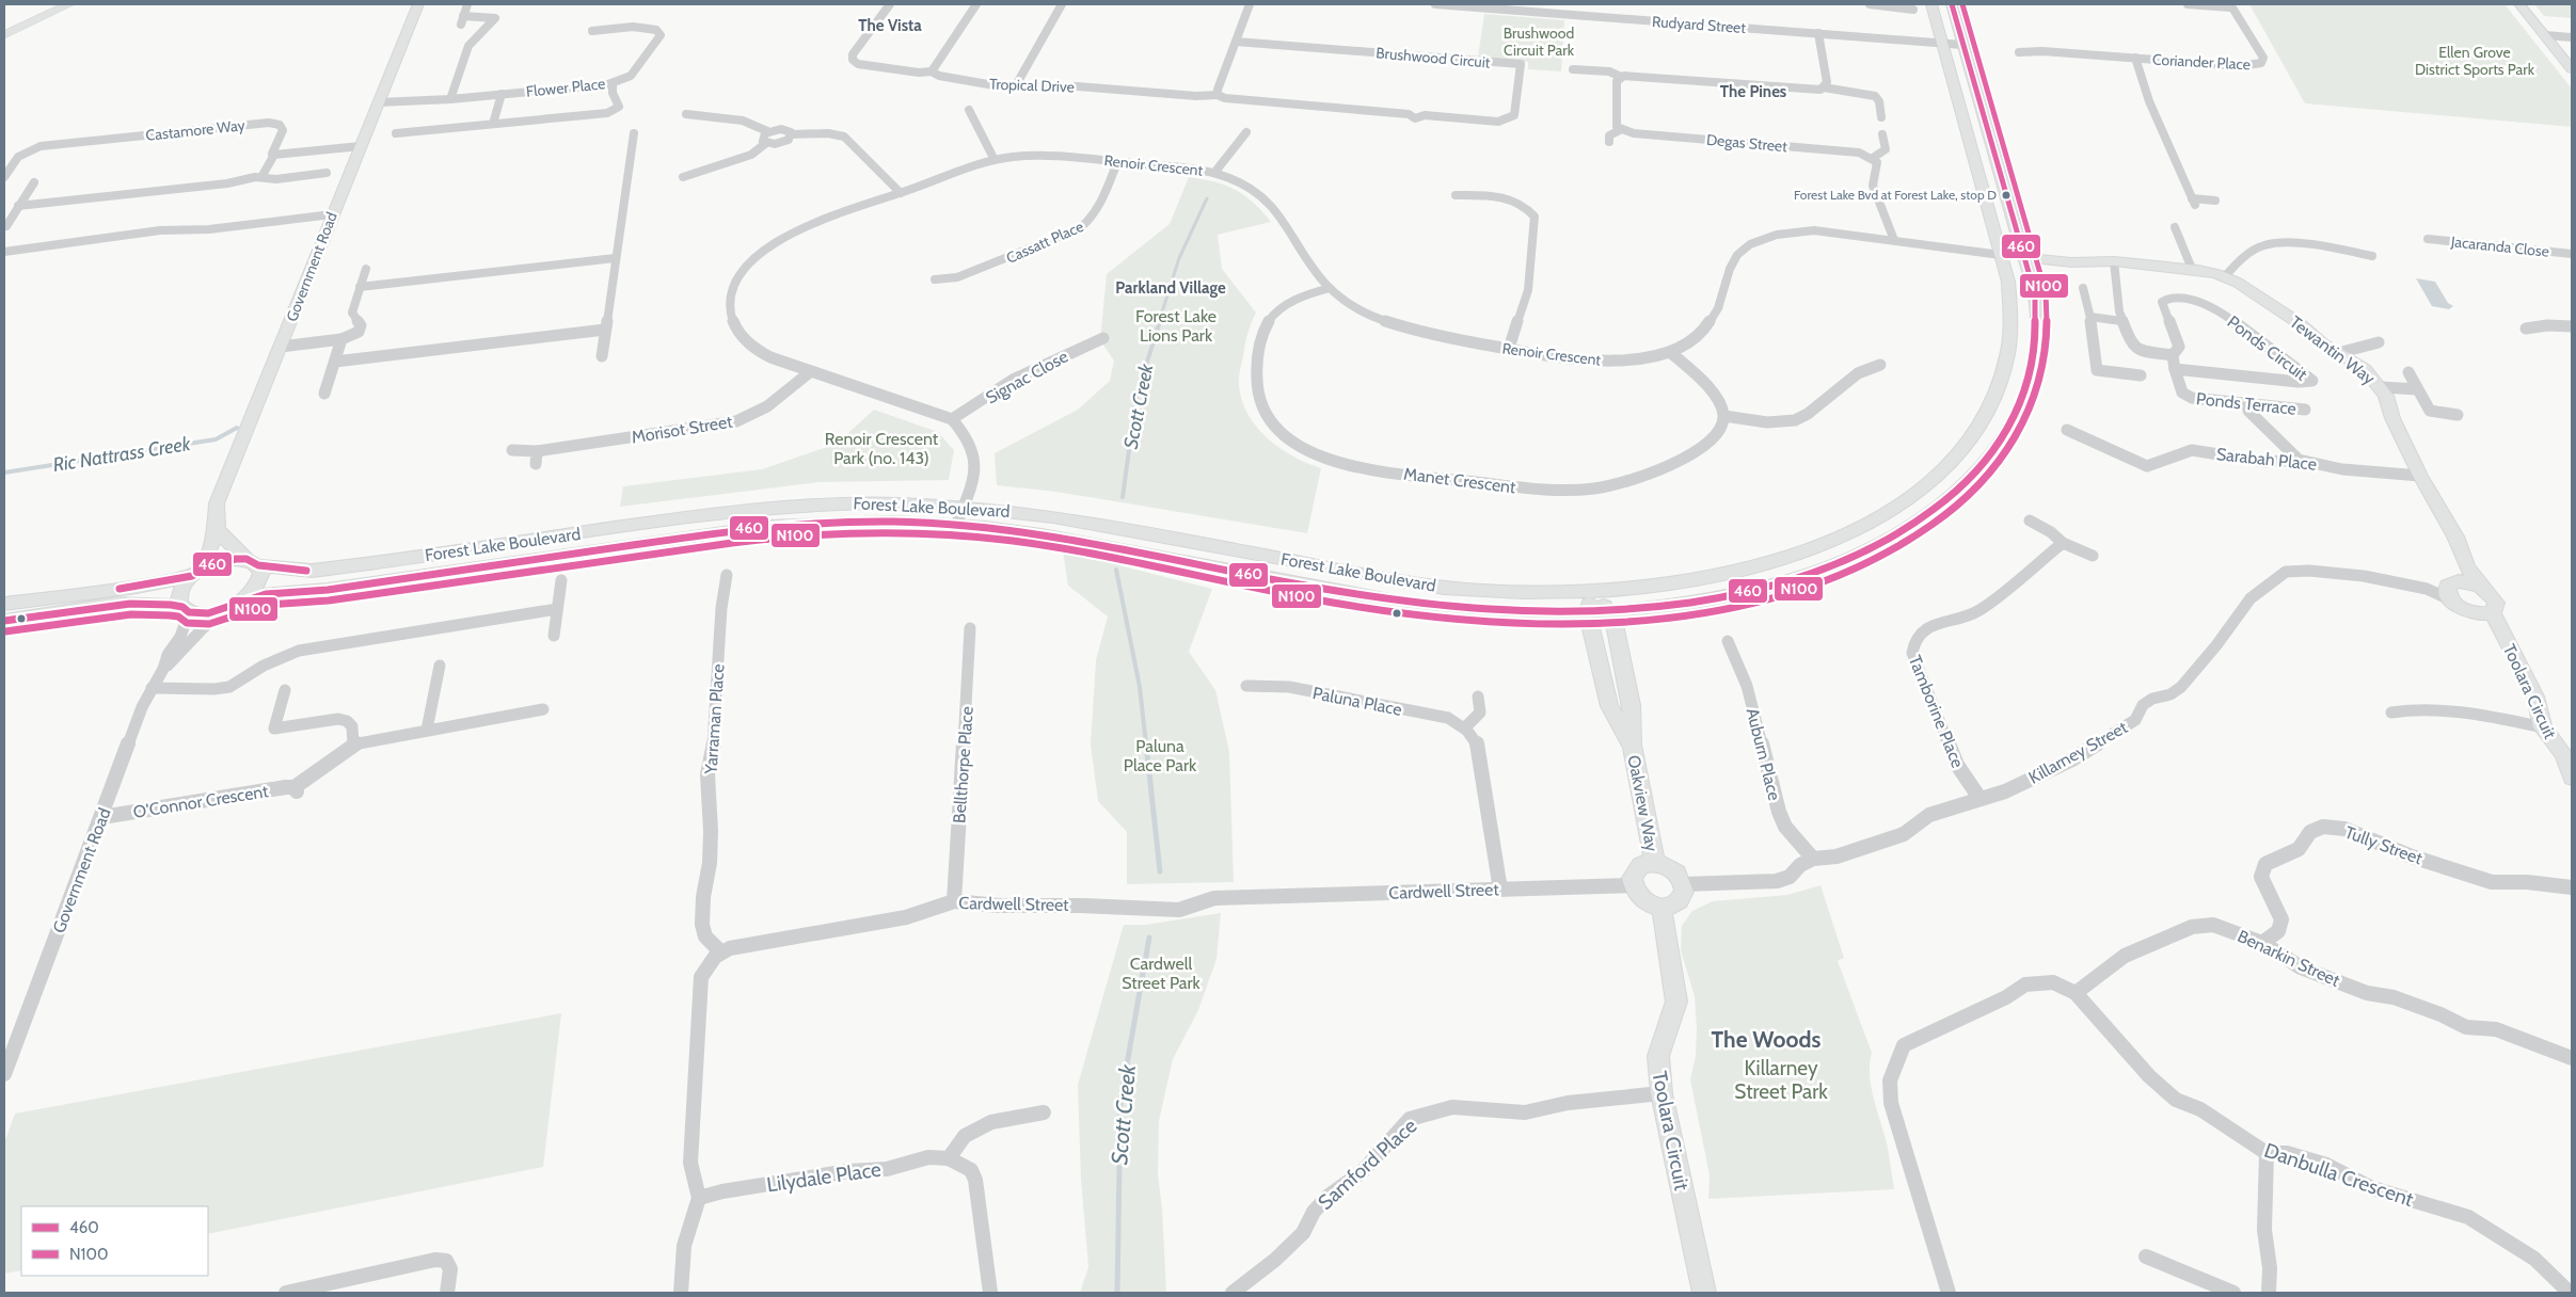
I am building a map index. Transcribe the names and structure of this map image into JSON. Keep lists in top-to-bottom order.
{
  "streets": {
    "main road": [
      "Government Road",
      "Tewantin Way",
      "Forest Lake Boulevard",
      "Toolara Circuit",
      "Oakview Way"
    ],
    "street": [
      "Rudyard Street",
      "Brushwood Circuit",
      "Coriander Place",
      "Tropical Drive",
      "Flower Place",
      "Castamore Way",
      "Degas Street",
      "Renoir Crescent",
      "Cassatt Place",
      "Jacaranda Close",
      "Ponds Circuit",
      "Signac Close",
      "Ponds Terrace",
      "Morisot Street",
      "Sarabah Place",
      "Manet Crescent",
      "Paluna Place",
      "Tamborine Place",
      "Yarraman Place",
      "Killarney Street",
      "Auburn Place",
      "Bellthorpe Place",
      "O'Connor Crescent",
      "Tully Street",
      "Cardwell Street",
      "Benarkin Street",
      "Samford Place",
      "Danbulla Crescent",
      "Lilydale Place"
    ]
  },
  "crossings": [
    ["Rudyard Street", "Forest Lake Boulevard"],
    ["Brushwood Circuit", "Tropical Drive"],
    ["Flower Place", "Government Road"],
    ["Renoir Crescent", "Cassatt Place"],
    ["Renoir Crescent", "Tewantin Way"],
    ["Renoir Crescent", "Signac Close"],
    ["Renoir Crescent", "Morisot Street"],
    ["Renoir Crescent", "Manet Crescent"],
    ["Renoir Crescent", "Forest Lake Boulevard"],
    ["Government Road", "Forest Lake Boulevard"],
    ["Government Road", "O'Connor Crescent"],
    ["Ponds Circuit", "Ponds Terrace"],
    ["Tewantin Way", "Sarabah Place"],
    ["Tewantin Way", "Forest Lake Boulevard"],
    ["Tewantin Way", "Toolara Circuit"],
    ["Tewantin Way", "Killarney Street"],
    ["Forest Lake Boulevard", "Oakview Way"],
    ["Toolara Circuit", "Killarney Street"],
    ["Toolara Circuit", "Oakview Way"],
    ["Toolara Circuit", "Cardwell Street"],
    ["Toolara Circuit", "Samford Place"],
    ["Tamborine Place", "Killarney Street"],
    ["Yarraman Place", "Cardwell Street"],
    ["Killarney Street", "Auburn Place"],
    ["Killarney Street", "Oakview Way"],
    ["Killarney Street", "Cardwell Street"],
    ["Bellthorpe Place", "Cardwell Street"],
    ["Oakview Way", "Cardwell Street"],
    ["Tully Street", "Benarkin Street"],
    ["Benarkin Street", "Danbulla Crescent"]
  ],
  "districts": [
    "The Vista",
    "The Pines",
    "Parkland Village",
    "The Woods"
  ],
  "water": ["Scott Creek", "Ric Nattrass Creek"],
  "parks": [
    "Brushwood Circuit Park",
    "Ellen Grove District Sports Park",
    "Forest Lake Lions Park",
    "Renoir Crescent Park (no. 143)",
    "Paluna Place Park",
    "Cardwell Street Park",
    "Killarney Street Park"
  ],
  "places": ["Forest Lake Bvd at Forest Lake, stop D"],
  "lines": ["transit line 460", "transit line N100"],
  "legend": ["460", "N100"]
}
